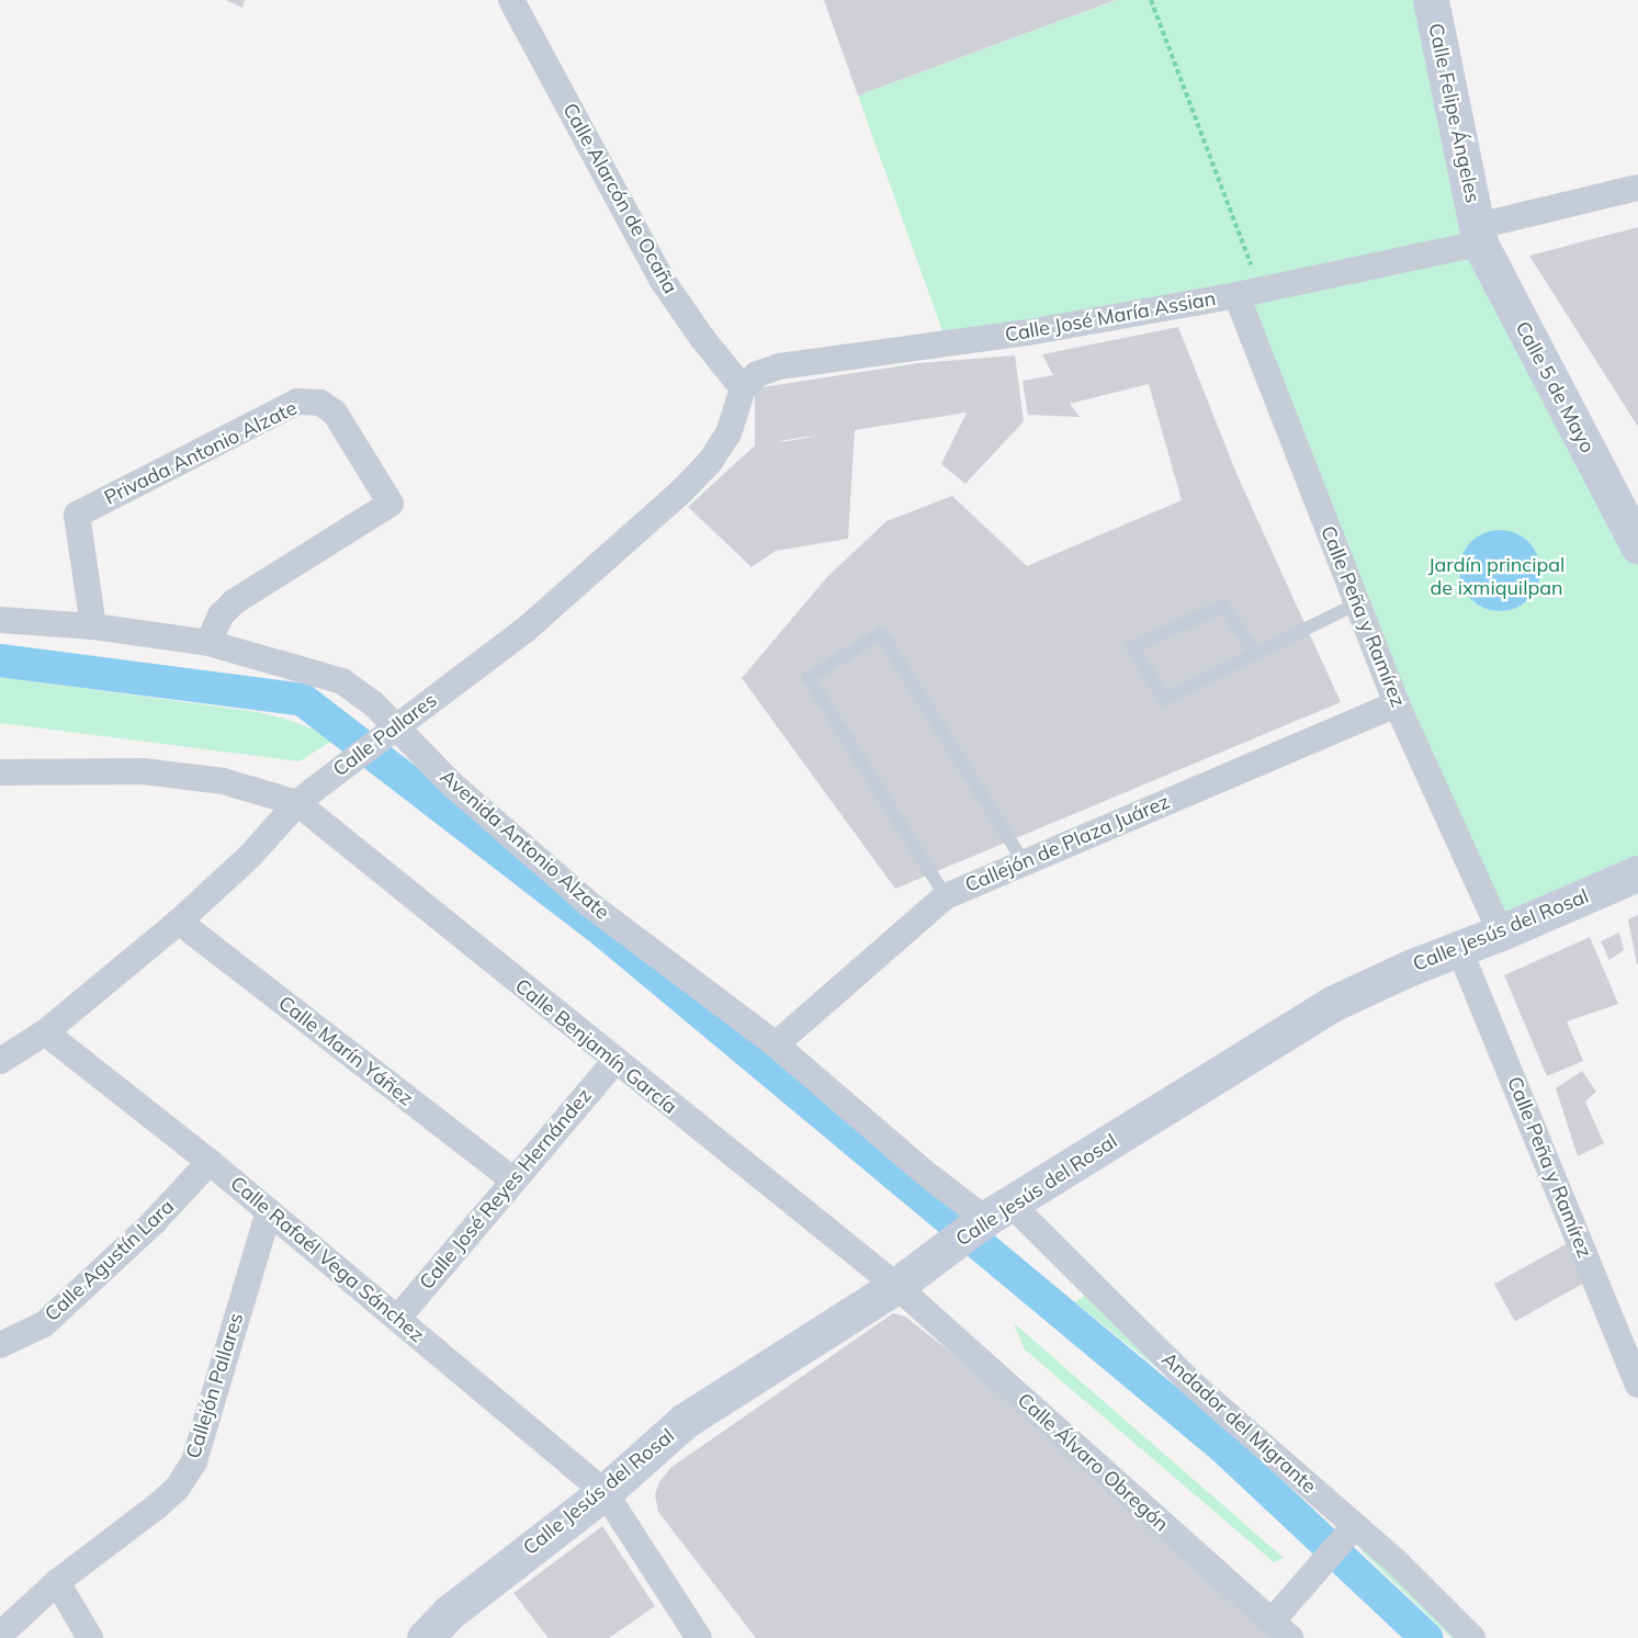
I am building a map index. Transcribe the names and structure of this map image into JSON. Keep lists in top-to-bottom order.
{
  "streets": {
    "street": [
      "Calle Felipe Ángeles",
      "Calle Alarcón de Ocaña",
      "Calle José María Assian",
      "Calle 5 de Mayo",
      "Privada Antonio Alzate",
      "Calle Peña y Ramírez",
      "Calle Pallares",
      "Callejón de Plaza Juárez",
      "Avenida Antonio Alzate",
      "Calle Jesús del Rosal",
      "Calle Benjamín García",
      "Calle Marín Yáñez",
      "Calle José Reyes Hernández",
      "Calle Rafaél Vega Sánchez",
      "Calle Agustín Lara",
      "Callejón Pallares",
      "Andador del Migrante",
      "Calle Álvaro Obregón"
    ]
  },
  "crossings": [
    ["Calle Felipe Ángeles", "Calle José María Assian"],
    ["Calle Felipe Ángeles", "Calle 5 de Mayo"],
    ["Calle Alarcón de Ocaña", "Calle José María Assian"],
    ["Calle Alarcón de Ocaña", "Calle Pallares"],
    ["Calle José María Assian", "Calle 5 de Mayo"],
    ["Calle José María Assian", "Calle Peña y Ramírez"],
    ["Calle José María Assian", "Calle Pallares"],
    ["Privada Antonio Alzate", "Avenida Antonio Alzate"],
    ["Calle Peña y Ramírez", "Callejón de Plaza Juárez"],
    ["Calle Peña y Ramírez", "Calle Jesús del Rosal"],
    ["Calle Pallares", "Avenida Antonio Alzate"],
    ["Calle Pallares", "Calle Benjamín García"],
    ["Calle Pallares", "Calle Marín Yáñez"],
    ["Calle Pallares", "Calle Rafaél Vega Sánchez"],
    ["Callejón de Plaza Juárez", "Avenida Antonio Alzate"],
    ["Avenida Antonio Alzate", "Calle Jesús del Rosal"],
    ["Avenida Antonio Alzate", "Andador del Migrante"],
    ["Calle Jesús del Rosal", "Calle Benjamín García"],
    ["Calle Jesús del Rosal", "Calle Rafaél Vega Sánchez"],
    ["Calle Jesús del Rosal", "Andador del Migrante"],
    ["Calle Jesús del Rosal", "Calle Álvaro Obregón"],
    ["Calle Benjamín García", "Calle José Reyes Hernández"],
    ["Calle Benjamín García", "Calle Álvaro Obregón"],
    ["Calle Marín Yáñez", "Calle José Reyes Hernández"],
    ["Calle José Reyes Hernández", "Calle Rafaél Vega Sánchez"],
    ["Calle Rafaél Vega Sánchez", "Calle Agustín Lara"],
    ["Calle Rafaél Vega Sánchez", "Callejón Pallares"]
  ],
  "parks": ["Jardín principal de ixmiquilpan"]
}
